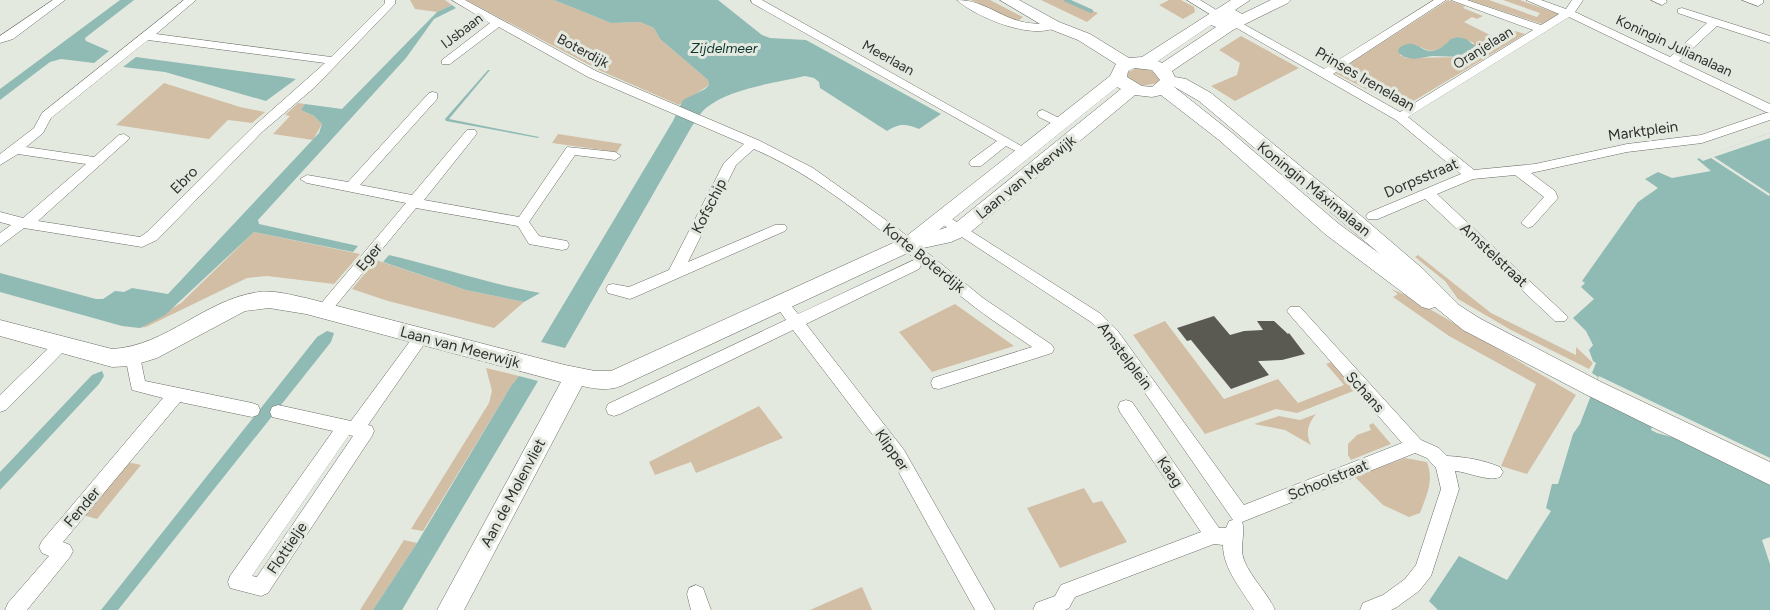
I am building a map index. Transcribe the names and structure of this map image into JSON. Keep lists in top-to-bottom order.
{
  "streets": {
    "street": [
      "IJsbaan",
      "Koningin Julianalaan",
      "Oranjelaan",
      "Boterdijk",
      "Meerlaan",
      "Prinses Irenelaan",
      "Marktplein",
      "Laan van Meerwijk",
      "Dorpsstraat",
      "Ebro",
      "Koningin Máximalaan",
      "Kofschip",
      "Amstelstraat",
      "Eger",
      "Korte Boterdijk",
      "Amstelplein",
      "Schans",
      "Klipper",
      "Kaag",
      "Schoolstraat",
      "Aan de Molenvliet",
      "Fender",
      "Flottielje"
    ]
  },
  "crossings": [
    ["IJsbaan", "Boterdijk"],
    ["Koningin Julianalaan", "Oranjelaan"],
    ["Oranjelaan", "Prinses Irenelaan"],
    ["Boterdijk", "Korte Boterdijk"],
    ["Meerlaan", "Laan van Meerwijk"],
    ["Prinses Irenelaan", "Dorpsstraat"],
    ["Marktplein", "Dorpsstraat"],
    ["Laan van Meerwijk", "Koningin Máximalaan"],
    ["Laan van Meerwijk", "Eger"],
    ["Laan van Meerwijk", "Korte Boterdijk"],
    ["Laan van Meerwijk", "Amstelplein"],
    ["Laan van Meerwijk", "Klipper"],
    ["Laan van Meerwijk", "Aan de Molenvliet"],
    ["Laan van Meerwijk", "Flottielje"],
    ["Dorpsstraat", "Amstelstraat"],
    ["Kofschip", "Korte Boterdijk"],
    ["Amstelplein", "Schoolstraat"],
    ["Schans", "Schoolstraat"]
  ],
  "water": ["Zijdelmeer"]
}
